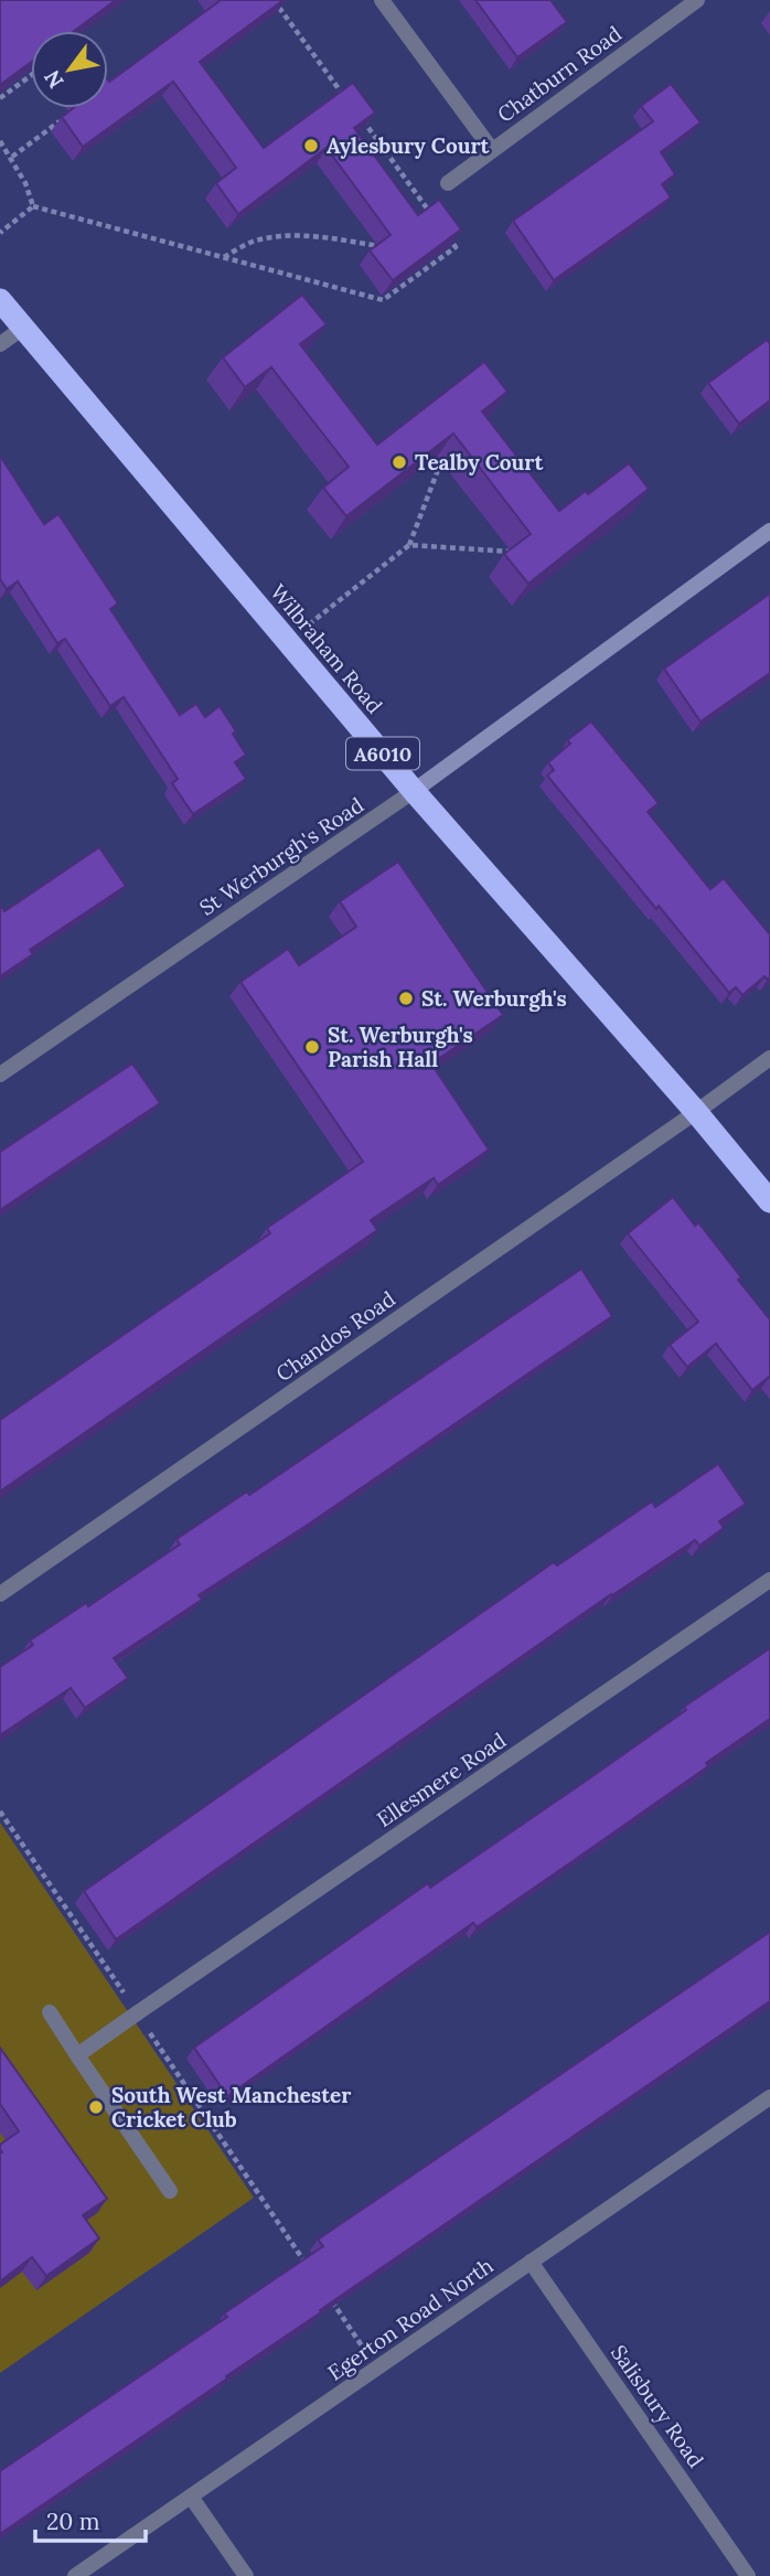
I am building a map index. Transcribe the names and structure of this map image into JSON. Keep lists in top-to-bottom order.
{
  "streets": {
    "highway": ["Wilbraham Road", "A6010"],
    "street": [
      "Chatburn Road",
      "St Werburgh's Road",
      "Chandos Road",
      "Ellesmere Road",
      "Egerton Road North",
      "Salisbury Road"
    ]
  },
  "crossings": [
    ["Wilbraham Road", "St Werburgh's Road"],
    ["Wilbraham Road", "Chandos Road"],
    ["Egerton Road North", "Salisbury Road"]
  ],
  "places": [
    "Aylesbury Court",
    "Tealby Court",
    "St. Werburgh's",
    "St. Werburgh's Parish Hall",
    "South West Manchester Cricket Club"
  ],
  "scale_bar": "20 m",
  "north": "bottom left"
}
